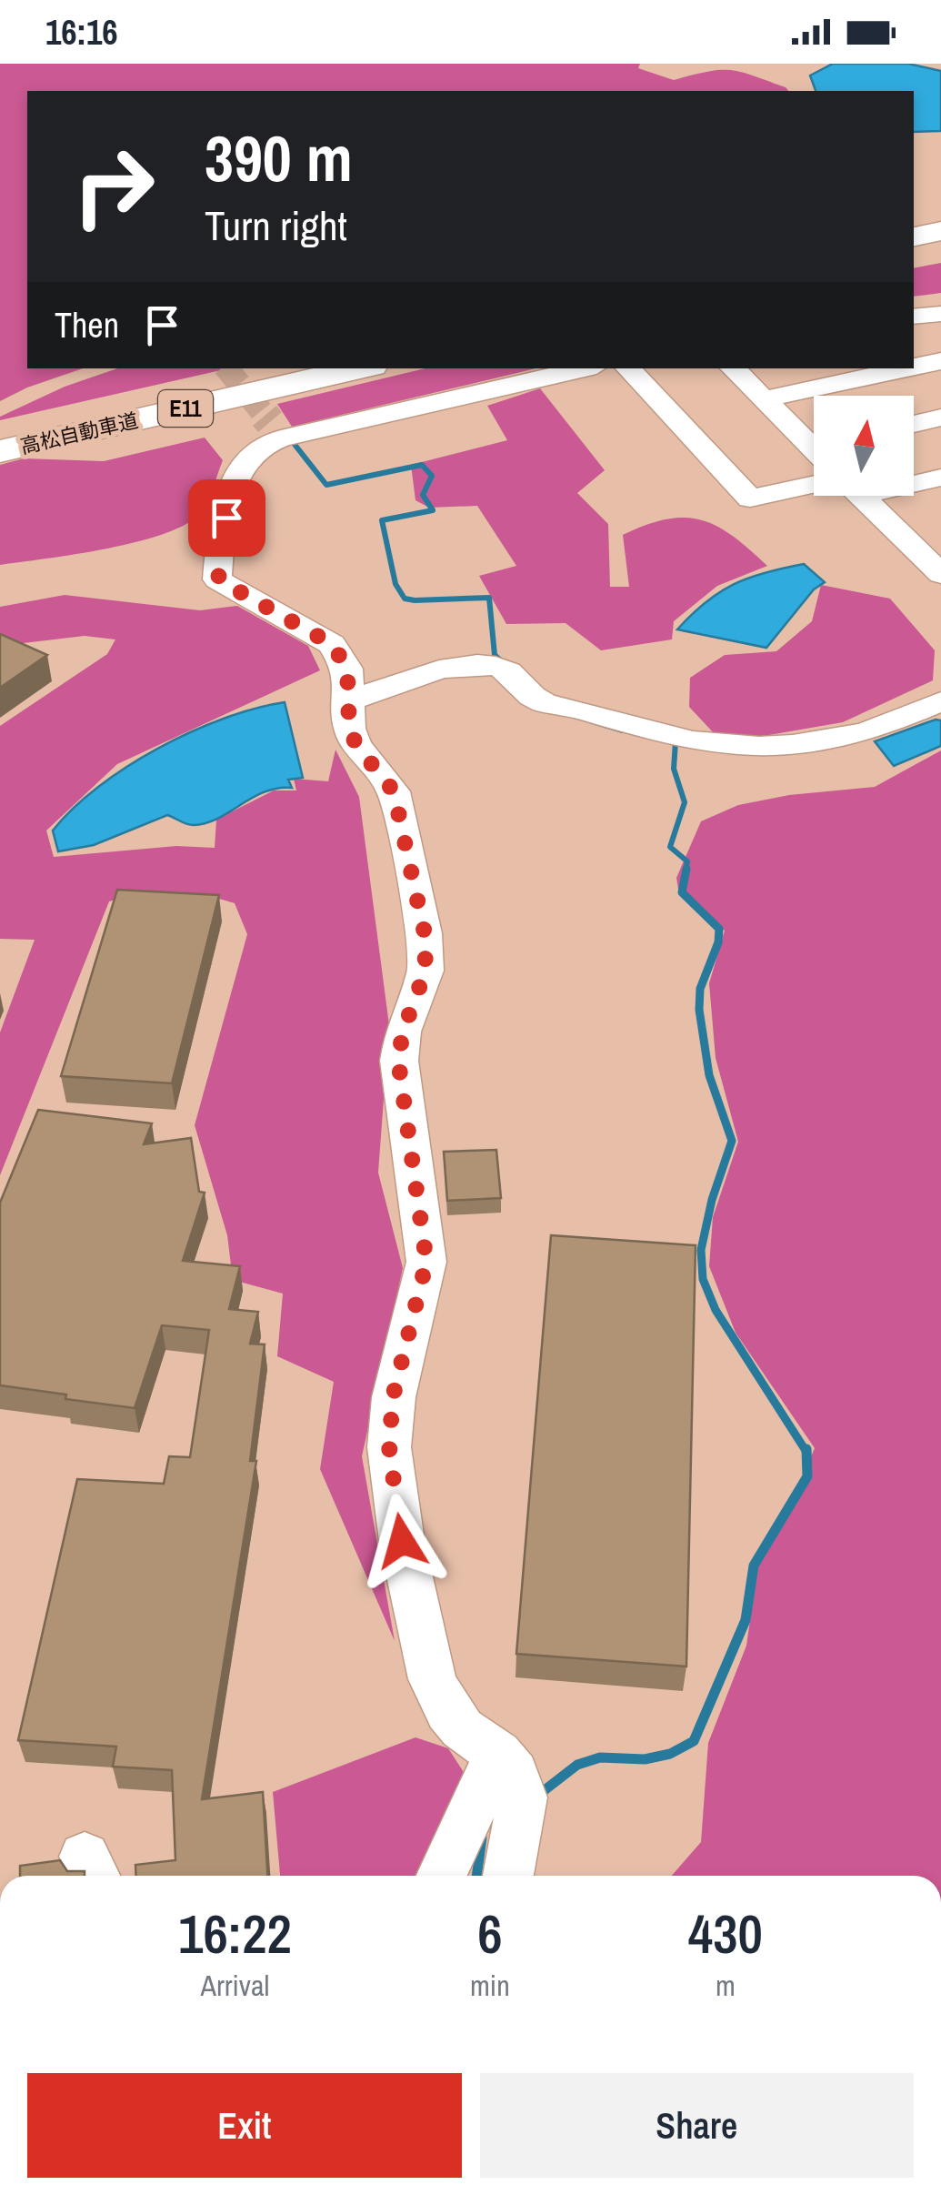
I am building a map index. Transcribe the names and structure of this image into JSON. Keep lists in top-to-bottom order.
{
  "streets": {
    "highway": ["E11", "高松自動車道"]
  },
  "north": "top",
  "page": {
    "status": "16:16",
    "turn": ["390 m", "Turn right"],
    "then": "Then",
    "eta": [
      "16:22",
      "Arrival",
      "6",
      "min",
      "430",
      "m"
    ],
    "buttons": ["Exit", "Share"]
  }
}
